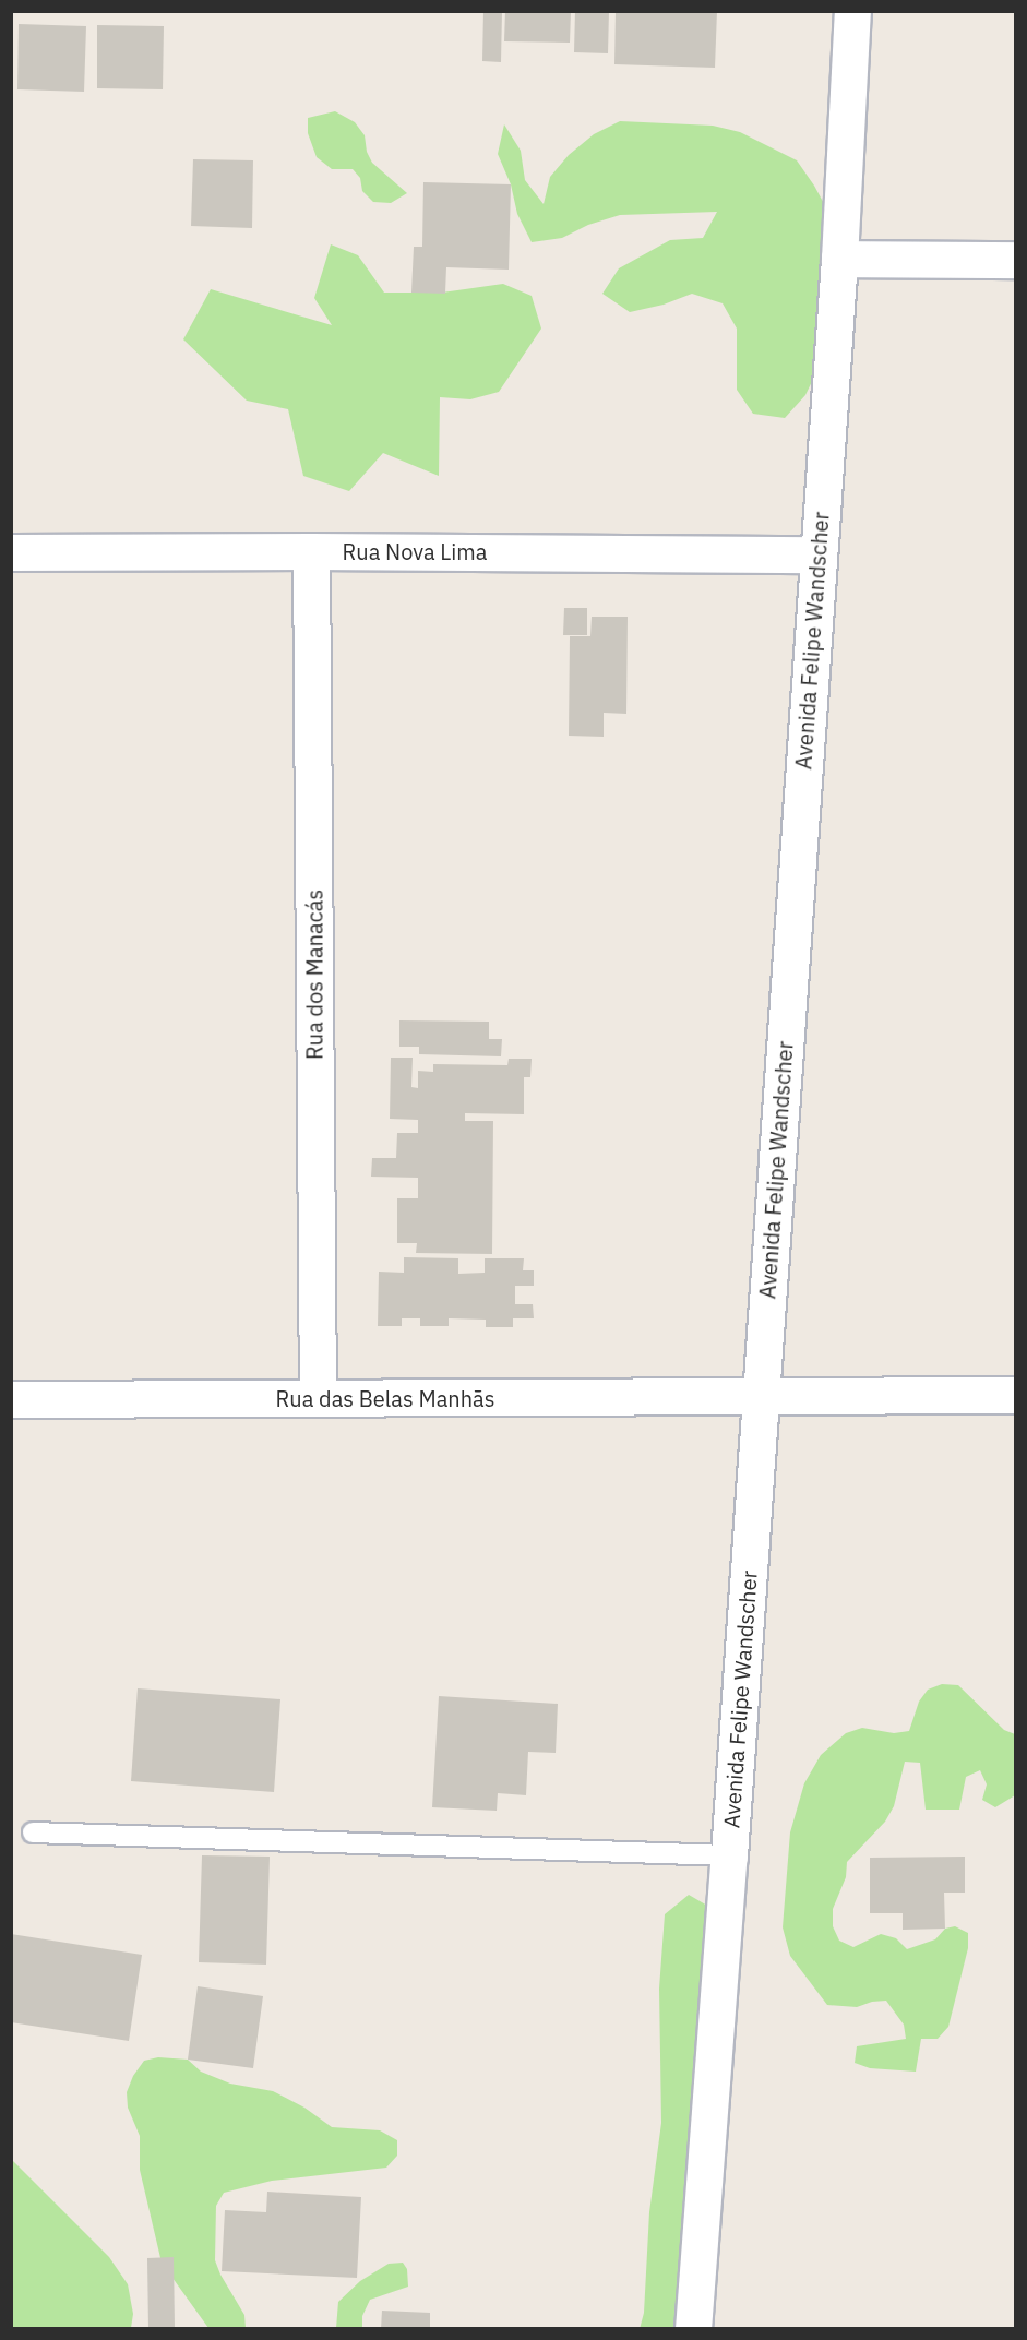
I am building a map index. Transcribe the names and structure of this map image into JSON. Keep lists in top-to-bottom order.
{
  "streets": {
    "street": [
      "Rua Nova Lima",
      "Avenida Felipe Wandscher",
      "Rua dos Manacás",
      "Rua das Belas Manhãs"
    ]
  },
  "crossings": [
    ["Rua Nova Lima", "Avenida Felipe Wandscher"],
    ["Rua Nova Lima", "Rua dos Manacás"],
    ["Avenida Felipe Wandscher", "Rua das Belas Manhãs"],
    ["Rua dos Manacás", "Rua das Belas Manhãs"]
  ]
}
